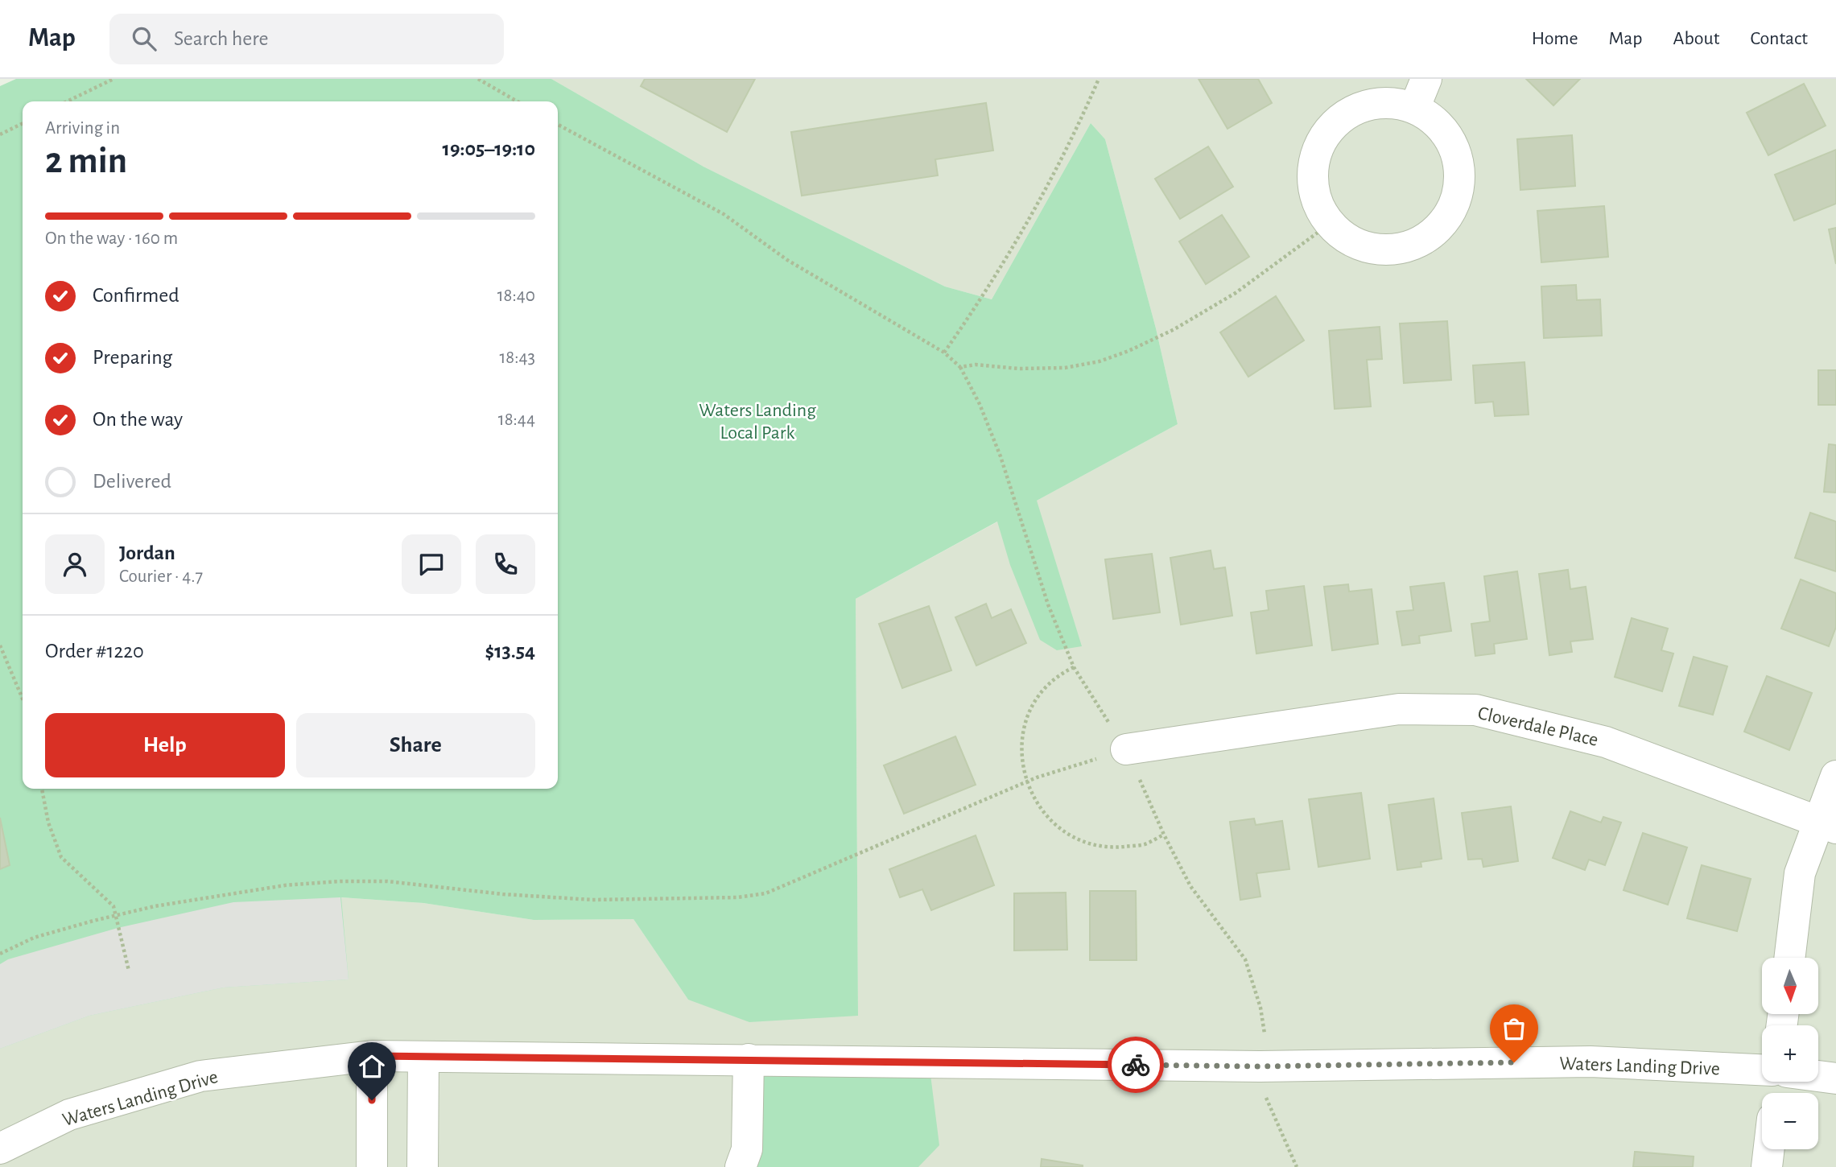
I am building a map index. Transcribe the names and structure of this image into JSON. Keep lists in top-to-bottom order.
{
  "streets": {
    "street": ["Cloverdale Place", "Waters Landing Drive"]
  },
  "parks": ["Waters Landing Local Park"],
  "north": "bottom",
  "page": {
    "header": "Map",
    "search": "Search here",
    "nav": [
      "Home",
      "Map",
      "About",
      "Contact"
    ],
    "heading": ["2 min", "Arriving in", "19:05–19:10"],
    "panel": [
      "Jordan",
      "Courier · 4.7",
      "Order #1220",
      "$13.54"
    ],
    "bar": "On the way · 160 m",
    "list": [
      ["Confirmed", "18:40"],
      ["Preparing", "18:43"],
      ["On the way", "18:44"],
      "Delivered"
    ],
    "buttons": ["Help", "Share"],
    "map_buttons": ["+", "−"]
  }
}
